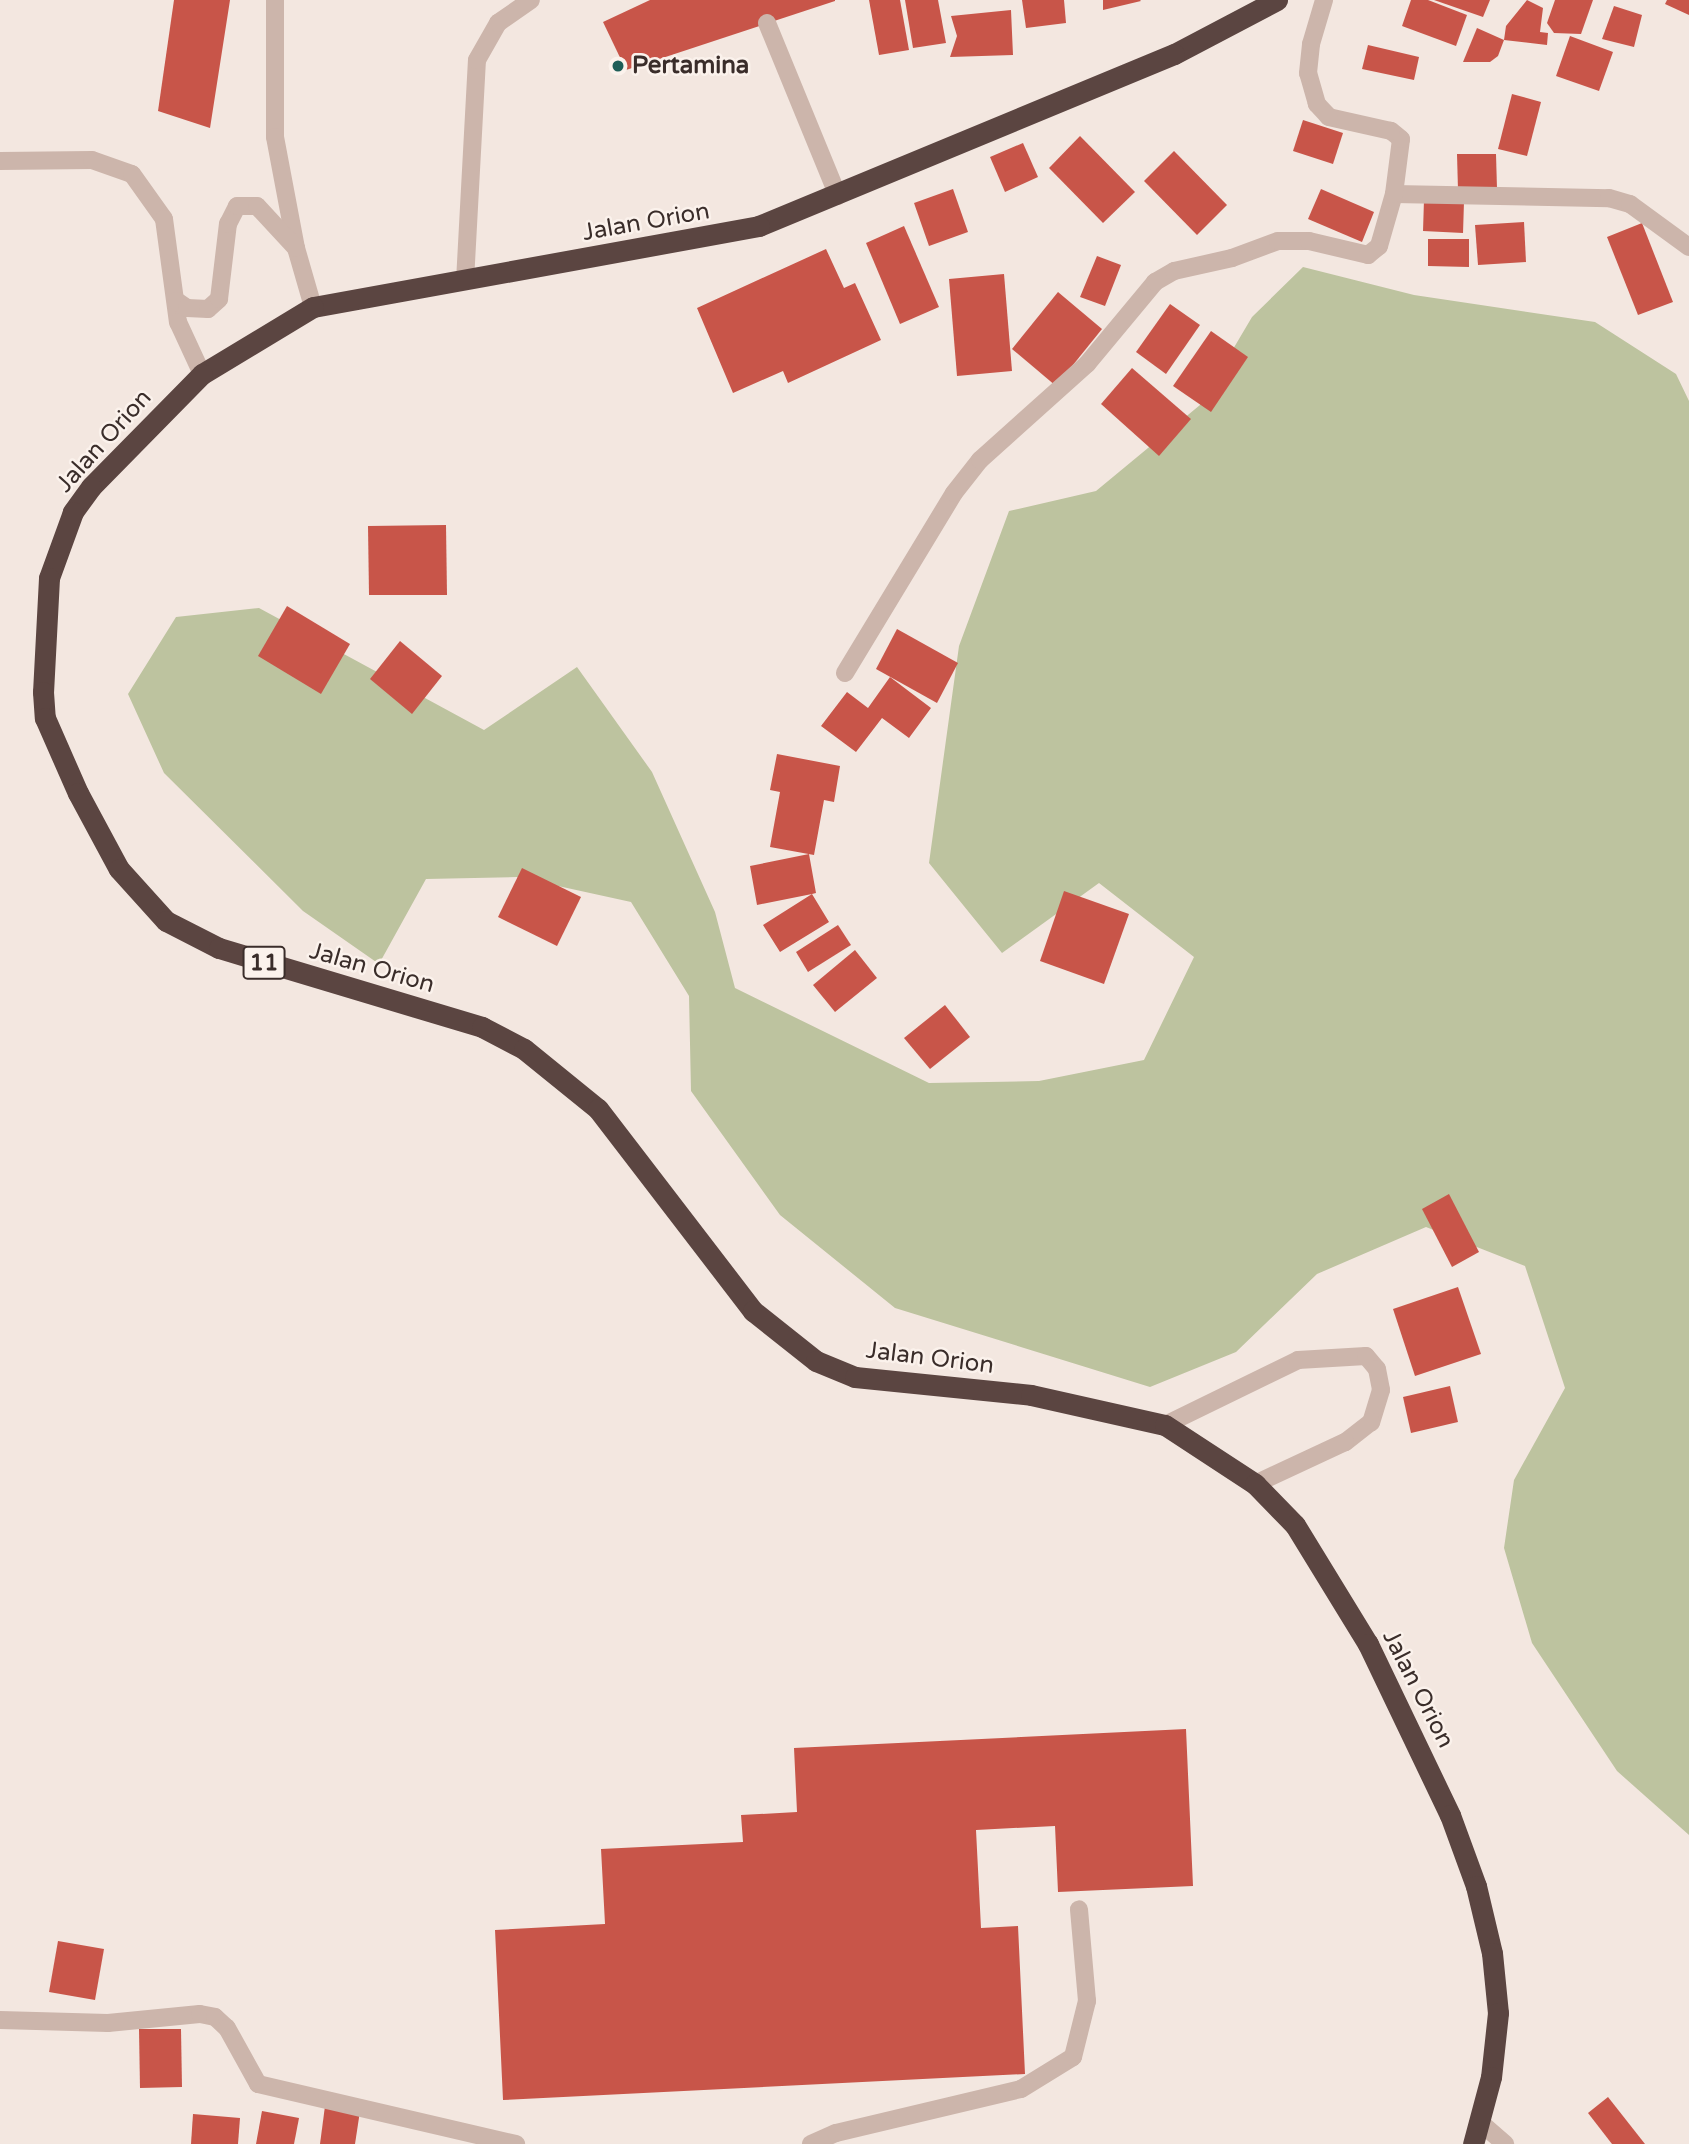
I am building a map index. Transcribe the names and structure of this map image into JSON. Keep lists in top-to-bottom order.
{
  "streets": {
    "highway": ["Jalan Orion", "11"]
  },
  "places": ["Pertamina"]
}
